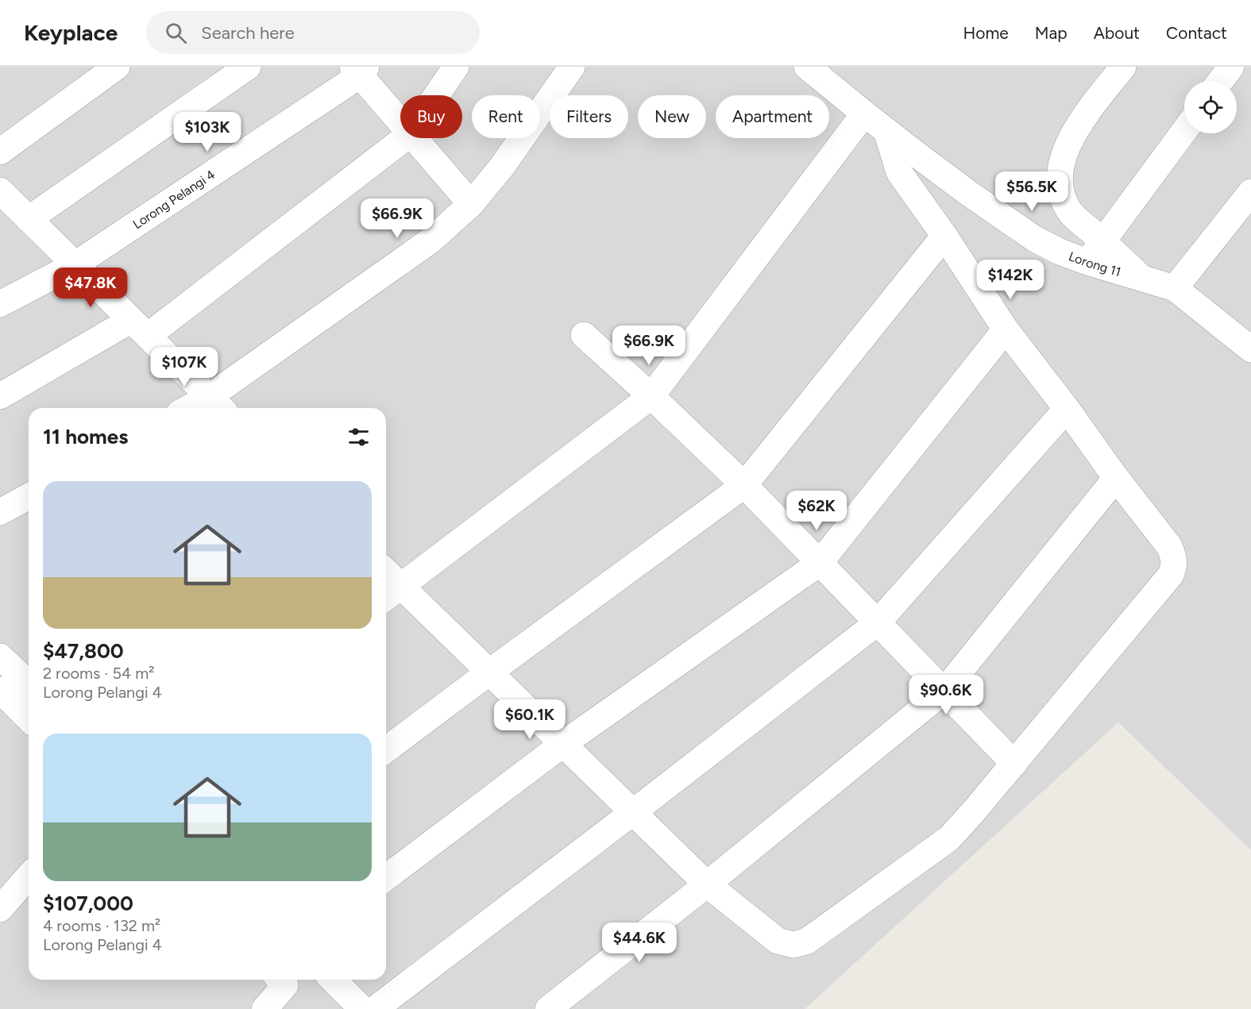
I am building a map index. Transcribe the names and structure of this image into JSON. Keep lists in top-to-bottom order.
{
  "streets": {
    "street": ["Lorong Pelangi 4", "Lorong 11"]
  },
  "page": {
    "header": "Keyplace",
    "search": "Search here",
    "nav": [
      "Home",
      "Map",
      "About",
      "Contact"
    ],
    "chip": [
      "Buy",
      "Rent",
      "Filters",
      "New",
      "Apartment"
    ],
    "price": [
      "$103K",
      "$56.5K",
      "$66.9K",
      "$142K",
      "$47.8K",
      "$66.9K",
      "$107K",
      "$62K",
      "$90.6K",
      "$60.1K",
      "$44.6K"
    ],
    "heading": "11 homes",
    "list": [
      {
        "name": "$47,800",
        "note": "2 rooms · 54 m² · Lorong Pelangi 4"
      },
      {
        "name": "$107,000",
        "note": "4 rooms · 132 m² · Lorong Pelangi 4"
      }
    ]
  }
}
